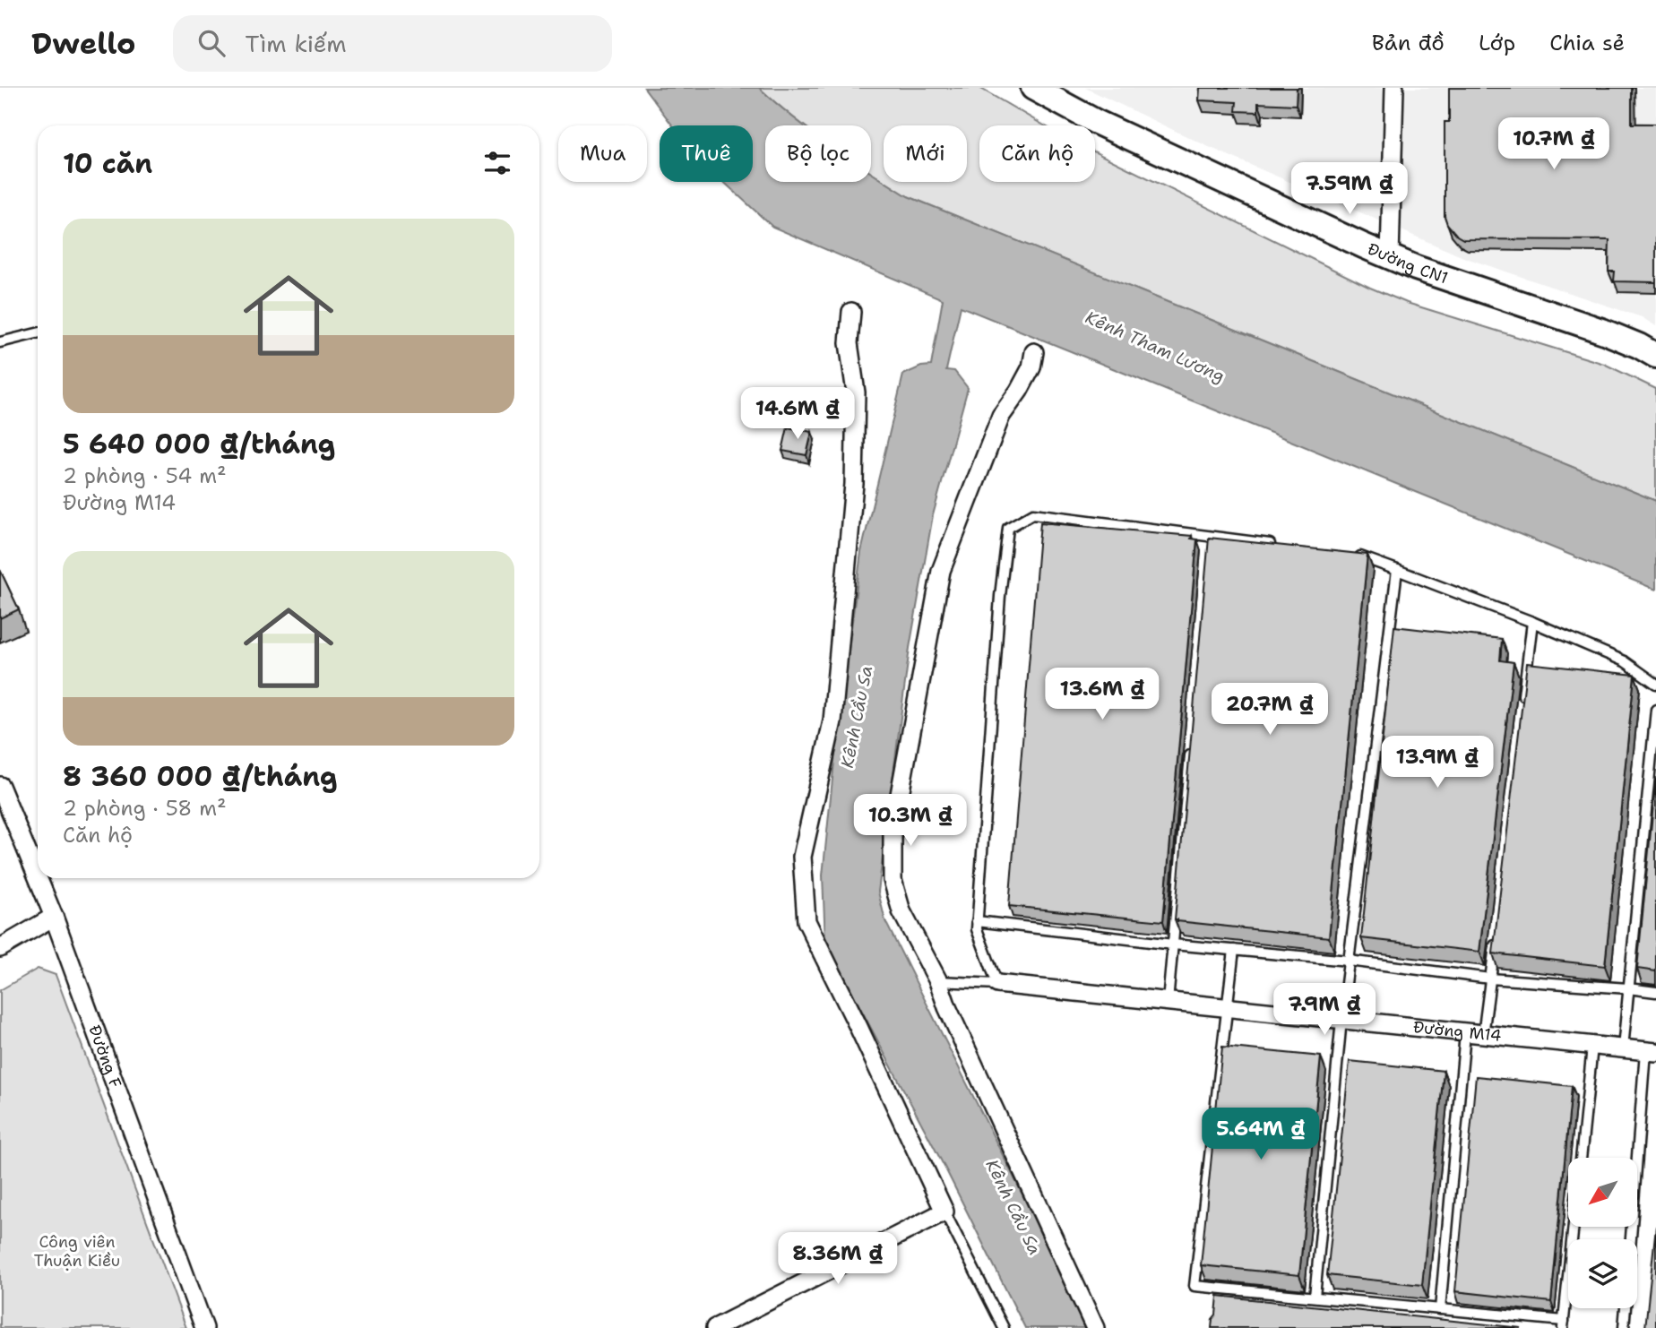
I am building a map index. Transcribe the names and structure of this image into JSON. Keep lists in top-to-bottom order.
{
  "streets": {
    "street": ["Đường CN1", "Đường M14", "Đường F"]
  },
  "water": ["Kênh Tham Lương", "Kênh Cầu Sa"],
  "parks": ["Công viên Thuận Kiều"],
  "north": "bottom left",
  "page": {
    "header": "Dwello",
    "search": "Tìm kiếm",
    "nav": ["Bản đồ", "Lớp", "Chia sẻ"],
    "price": [
      "10.7M ₫",
      "7.59M ₫",
      "14.6M ₫",
      "13.6M ₫",
      "20.7M ₫",
      "13.9M ₫",
      "10.3M ₫",
      "7.9M ₫",
      "5.64M ₫",
      "8.36M ₫"
    ],
    "chip": [
      "Mua",
      "Thuê",
      "Bộ lọc",
      "Mới",
      "Căn hộ"
    ],
    "heading": "10 căn",
    "list": [
      {
        "name": "5 640 000 ₫/tháng",
        "note": "2 phòng · 54 m² · Đường M14"
      },
      {
        "name": "8 360 000 ₫/tháng",
        "note": "2 phòng · 58 m² · Căn hộ"
      }
    ]
  }
}
